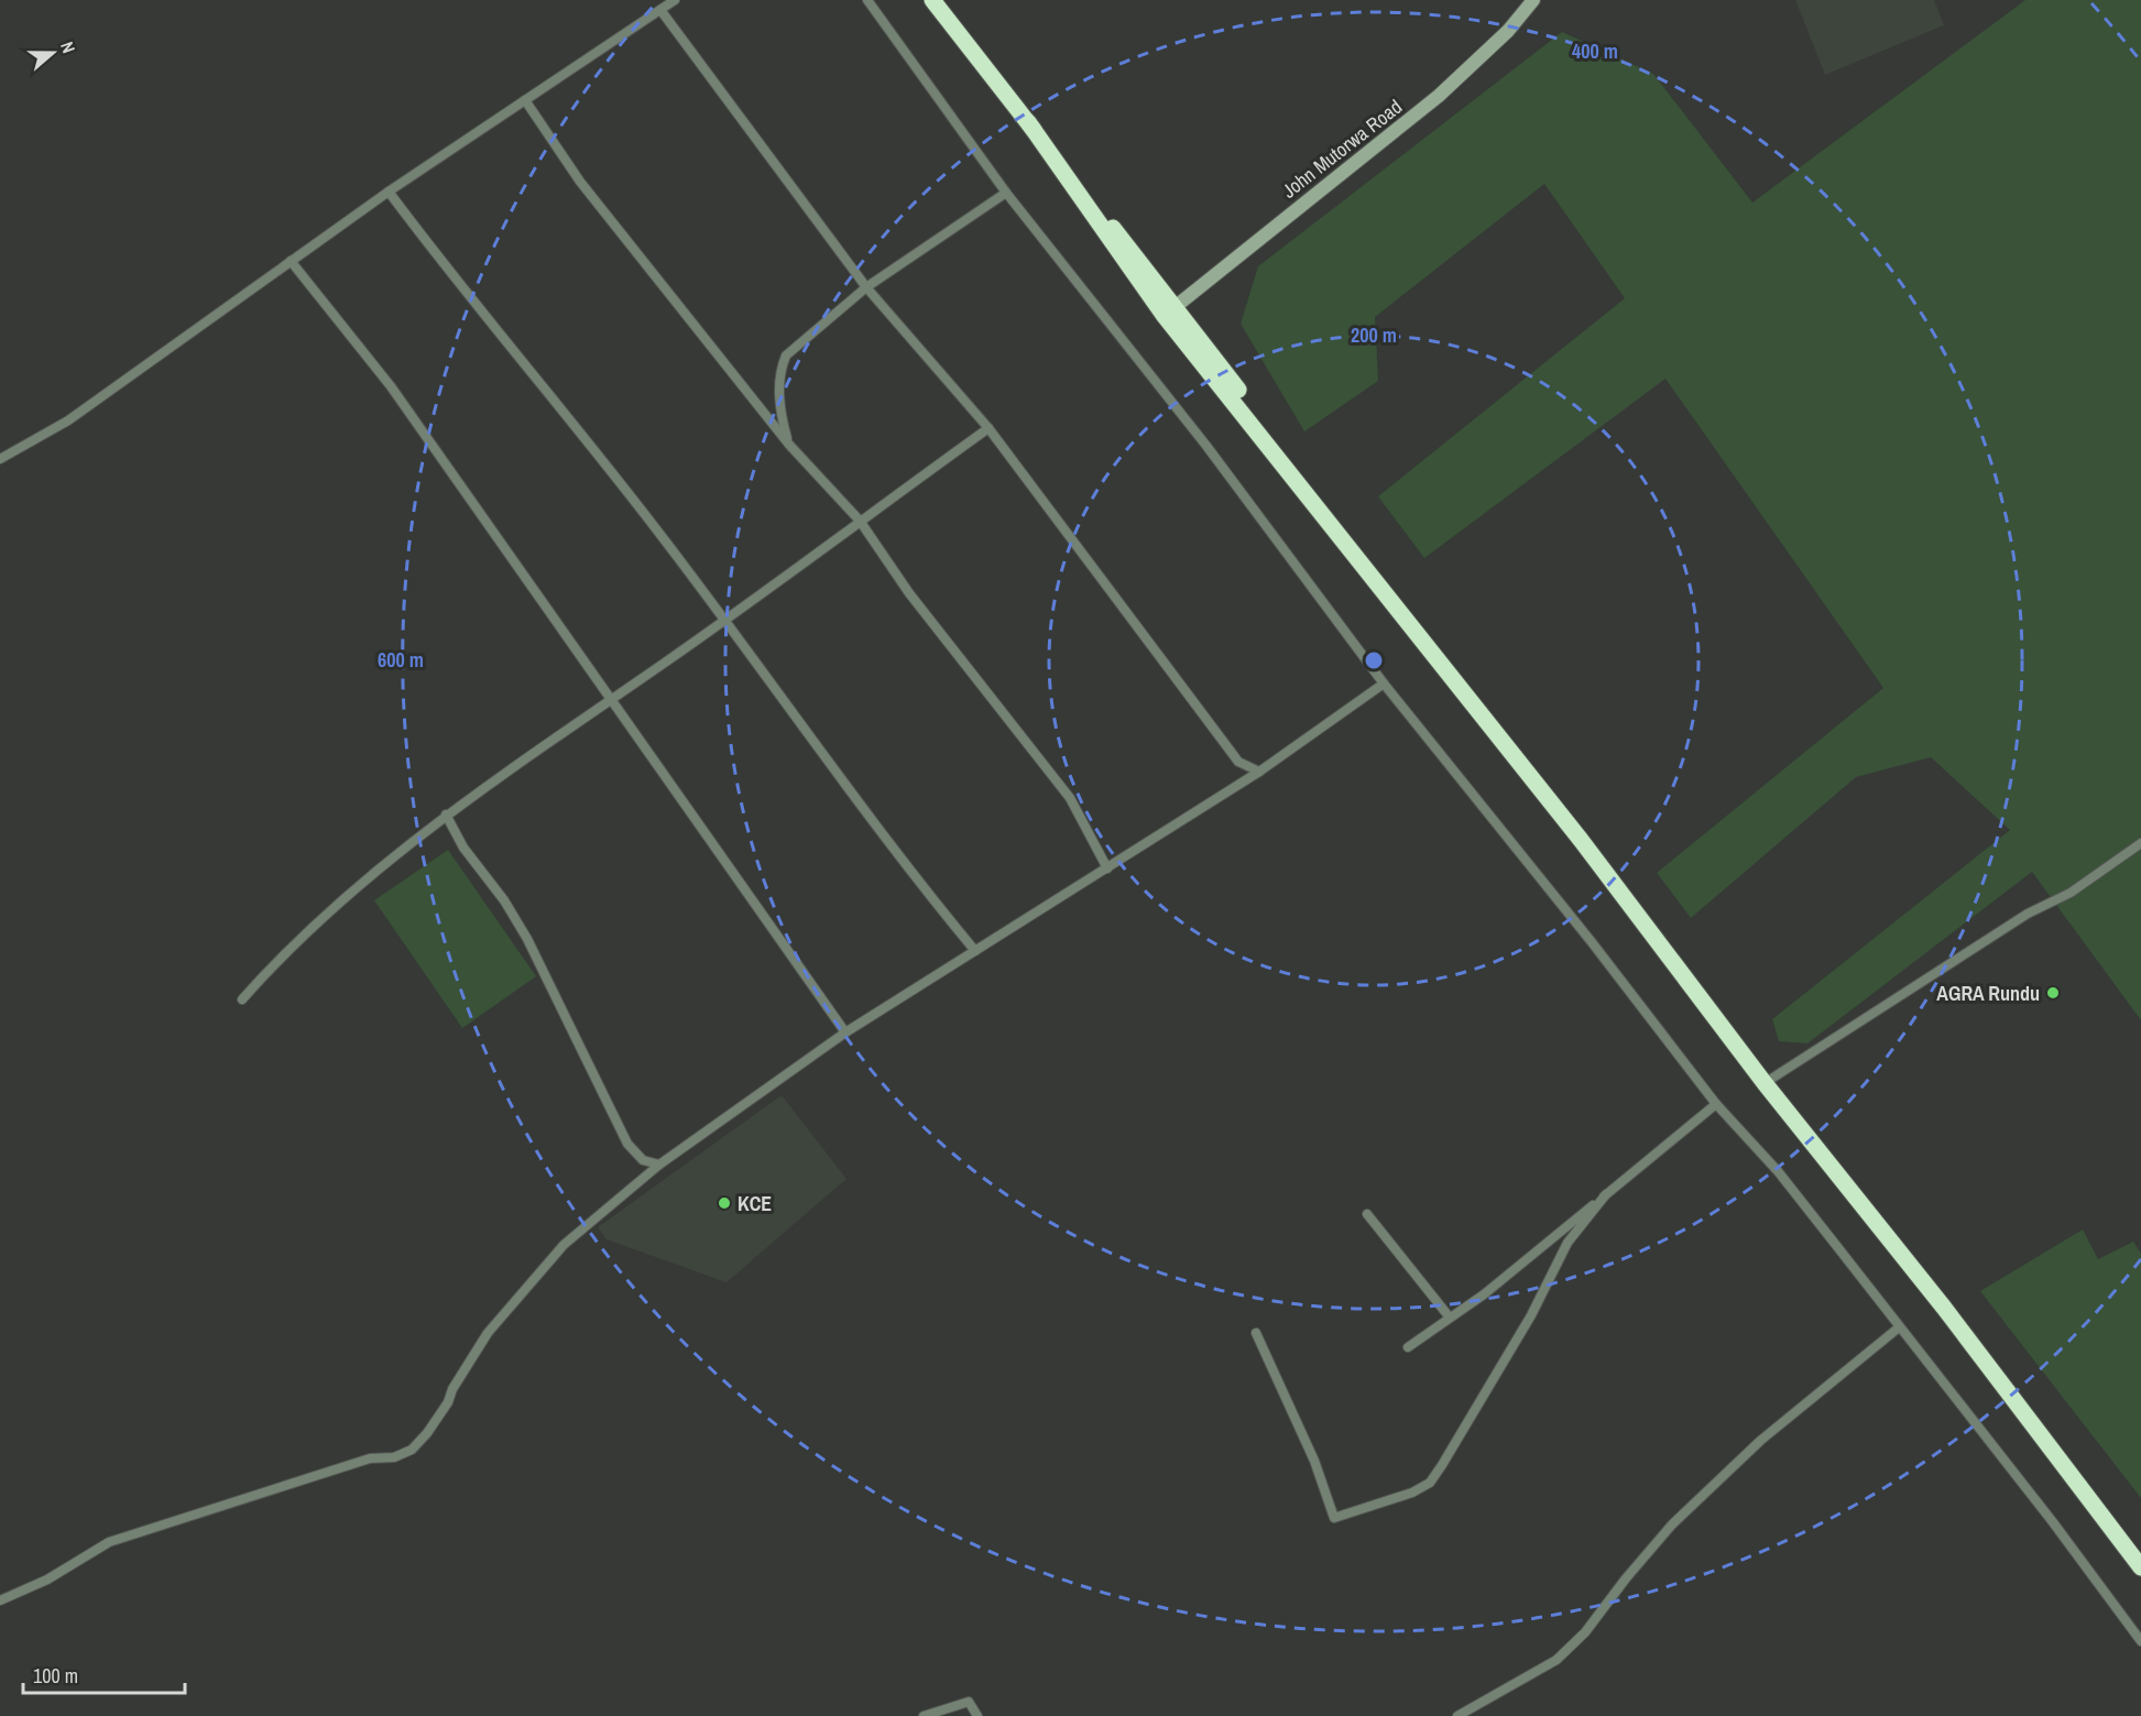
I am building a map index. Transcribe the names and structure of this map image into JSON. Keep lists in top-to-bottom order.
{
  "streets": {
    "street": ["John Mutorwa Road"]
  },
  "places": ["AGRA Rundu", "KCE"],
  "scale_bar": "100 m",
  "north": "right",
  "rings": ["400 m", "200 m", "600 m"]
}
